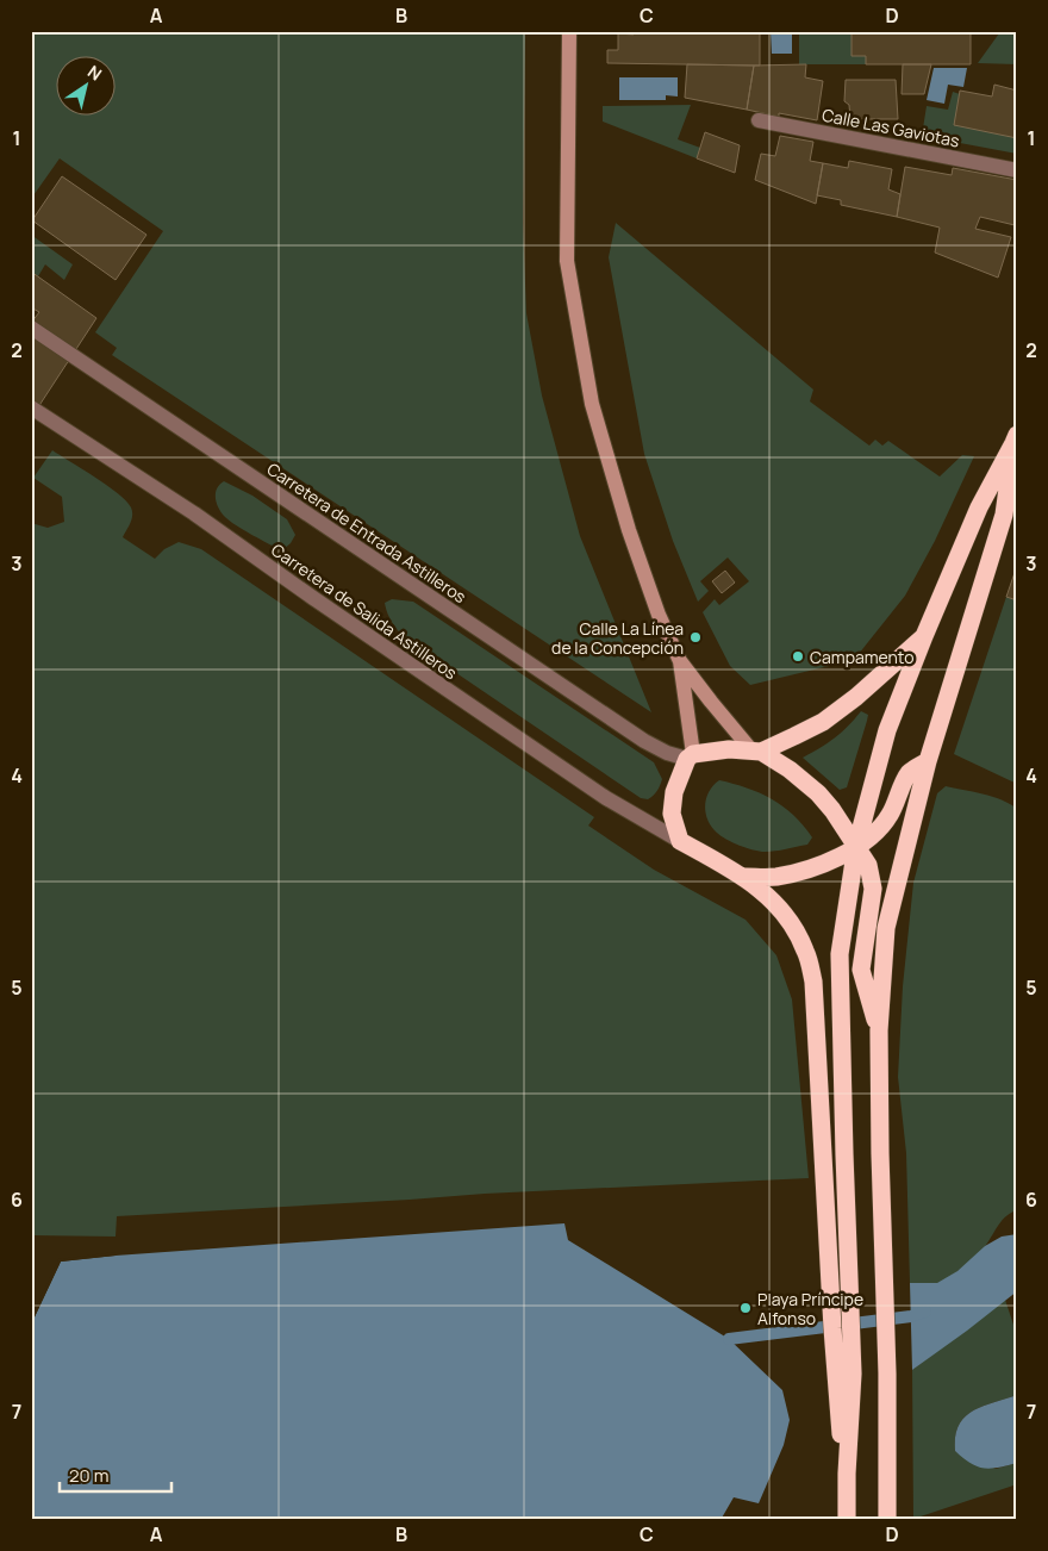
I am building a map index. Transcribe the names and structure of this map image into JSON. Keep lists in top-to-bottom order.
{
  "streets": {
    "street": ["Calle Las Gaviotas", "Carretera de Entrada Astilleros", "Carretera de Salida Astilleros"]
  },
  "crossings": [
    ["Carretera de Entrada Astilleros", "Carretera de Salida Astilleros"]
  ],
  "places": ["Calle La Línea de la Concepción", "Campamento", "Playa Príncipe Alfonso"],
  "scale_bar": "20 m",
  "north": "top right",
  "grid": {
    "columns": [
      "A",
      "B",
      "C",
      "D"
    ],
    "rows": [
      "1",
      "2",
      "3",
      "4",
      "5",
      "6",
      "7"
    ]
  }
}
